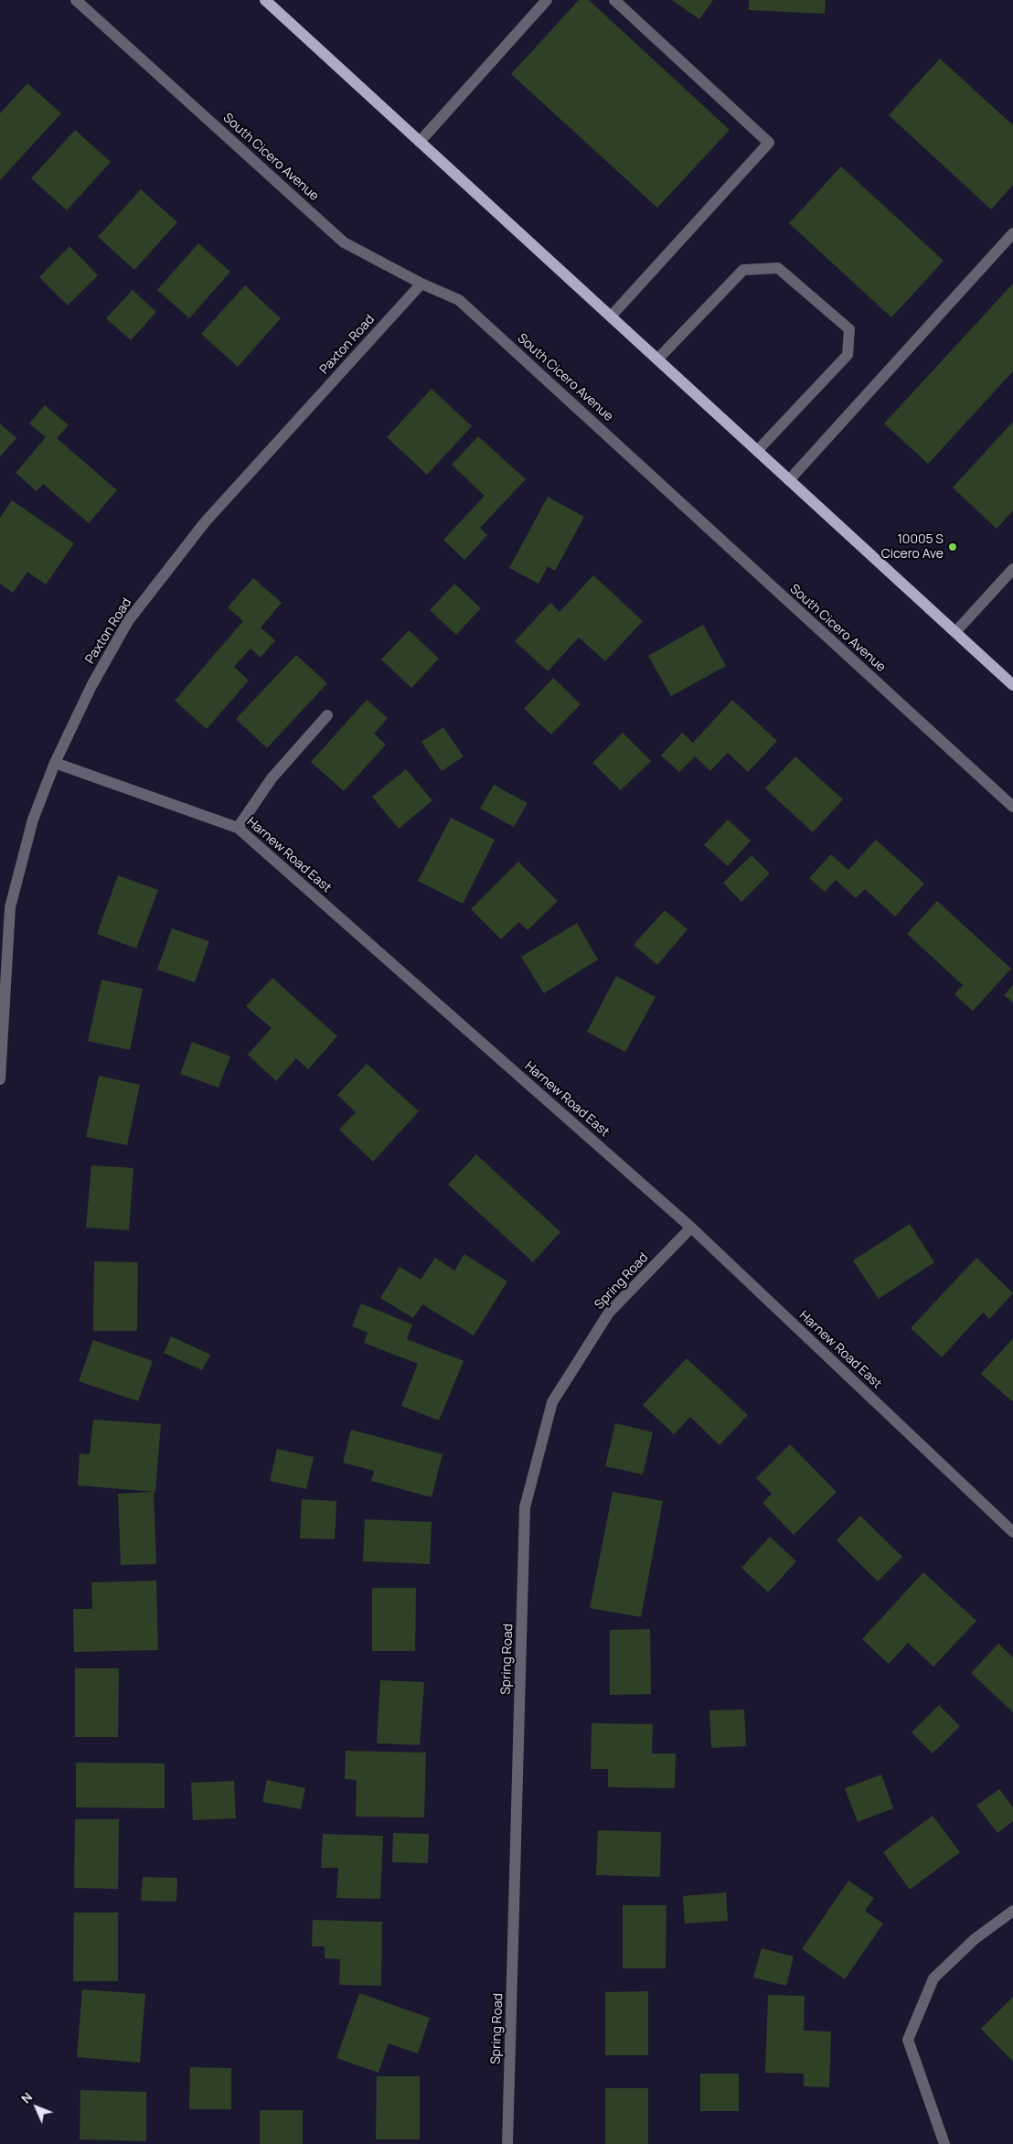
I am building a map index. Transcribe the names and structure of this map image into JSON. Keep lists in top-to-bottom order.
{
  "streets": {
    "street": [
      "South Cicero Avenue",
      "Paxton Road",
      "Harnew Road East",
      "Spring Road"
    ]
  },
  "crossings": [
    ["South Cicero Avenue", "Paxton Road"],
    ["Paxton Road", "Harnew Road East"],
    ["Harnew Road East", "Spring Road"]
  ],
  "places": ["10005 S Cicero Ave"],
  "north": "top left"
}
